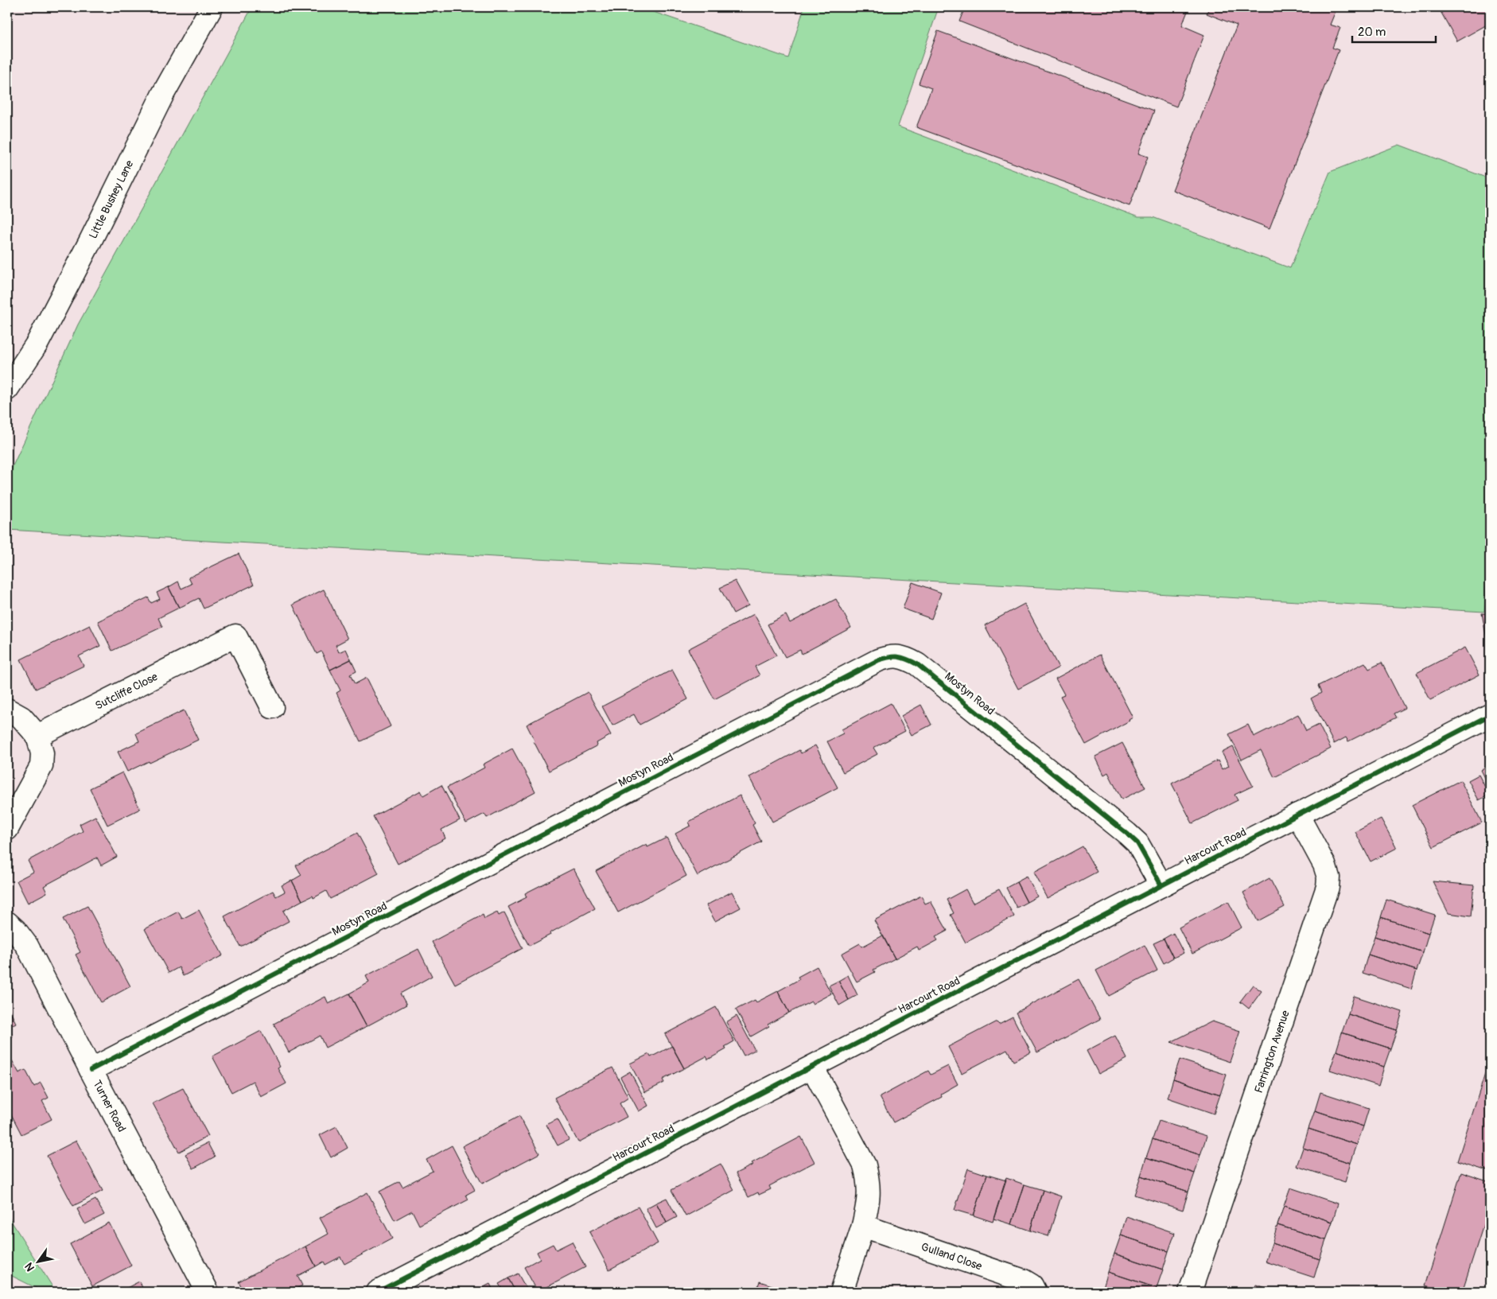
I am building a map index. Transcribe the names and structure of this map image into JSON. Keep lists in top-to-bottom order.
{
  "streets": {
    "street": [
      "Little Bushey Lane",
      "Sutcliffe Close",
      "Mostyn Road",
      "Harcourt Road",
      "Farrington Avenue",
      "Turner Road",
      "Gulland Close"
    ]
  },
  "crossings": [
    ["Mostyn Road", "Harcourt Road"],
    ["Mostyn Road", "Turner Road"],
    ["Harcourt Road", "Farrington Avenue"]
  ],
  "scale_bar": "20 m",
  "north": "bottom left"
}
